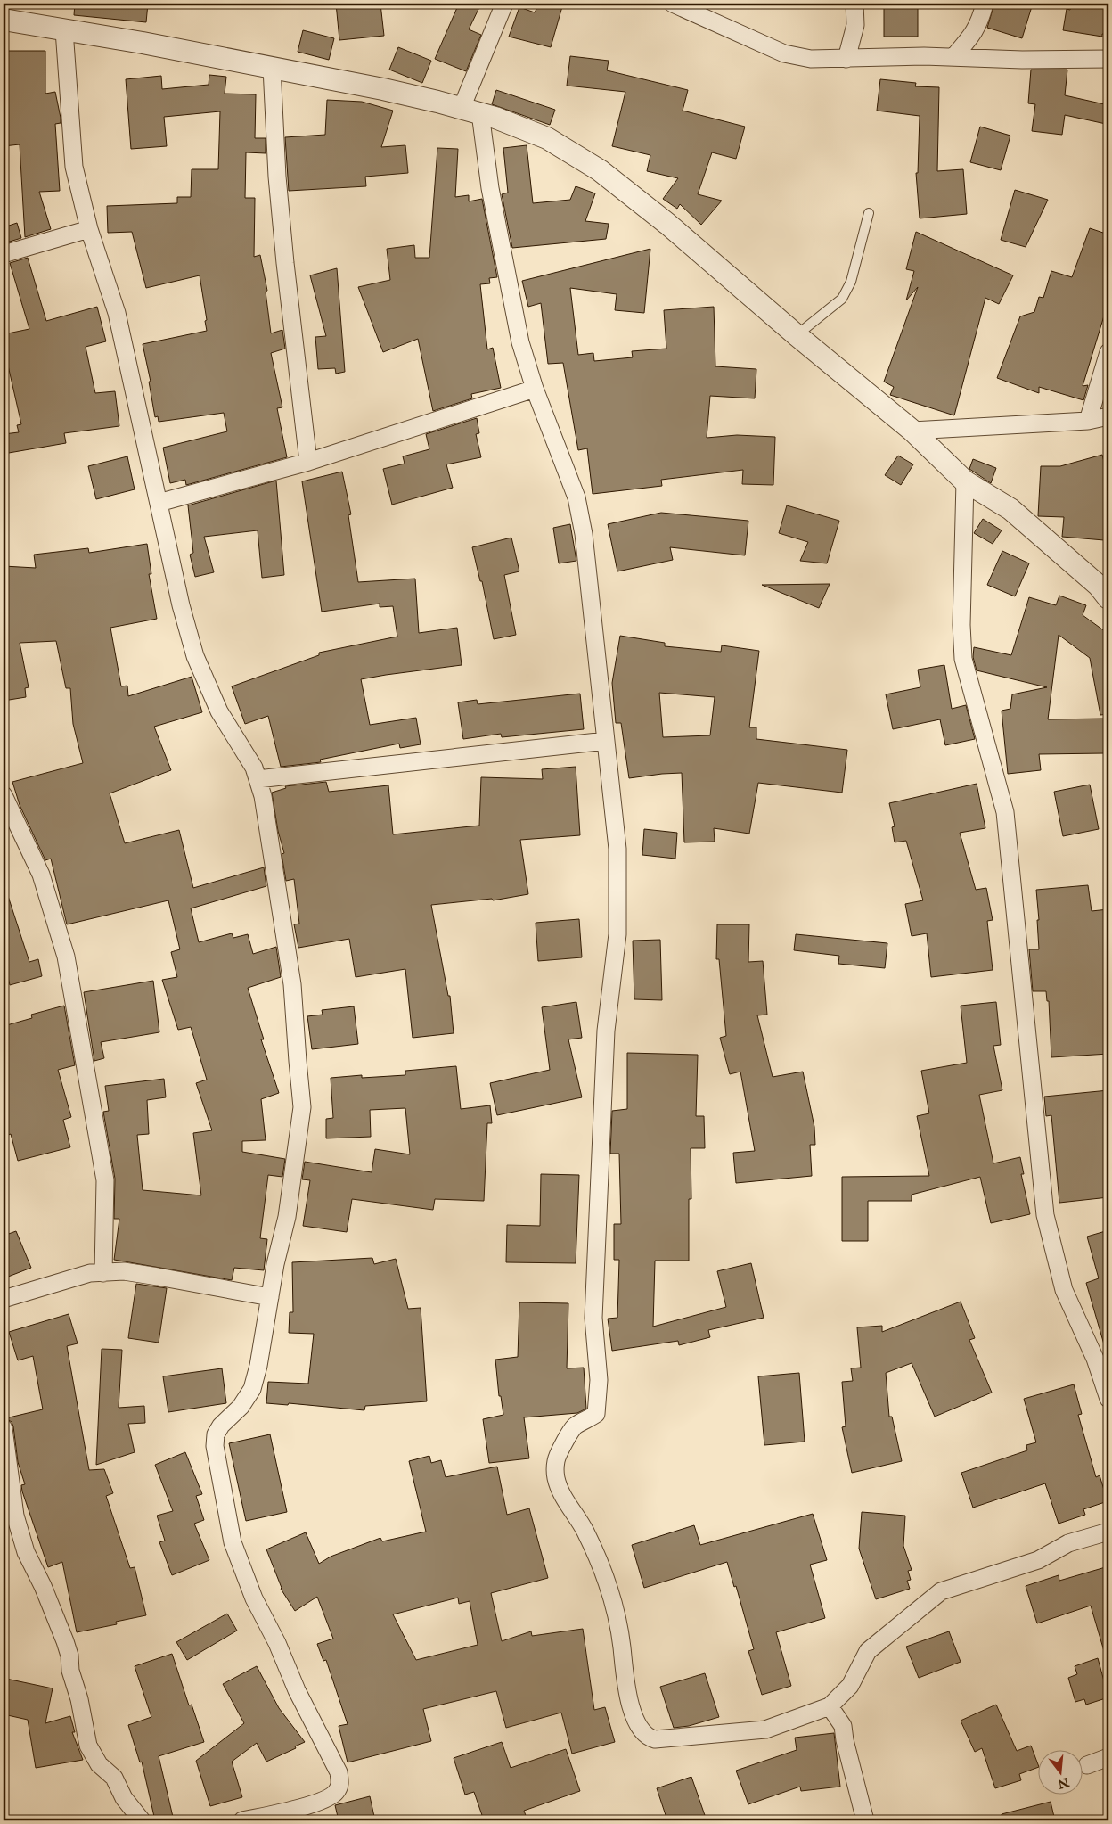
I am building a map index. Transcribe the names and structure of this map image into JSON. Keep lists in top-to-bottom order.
{
  "north": "bottom"
}
